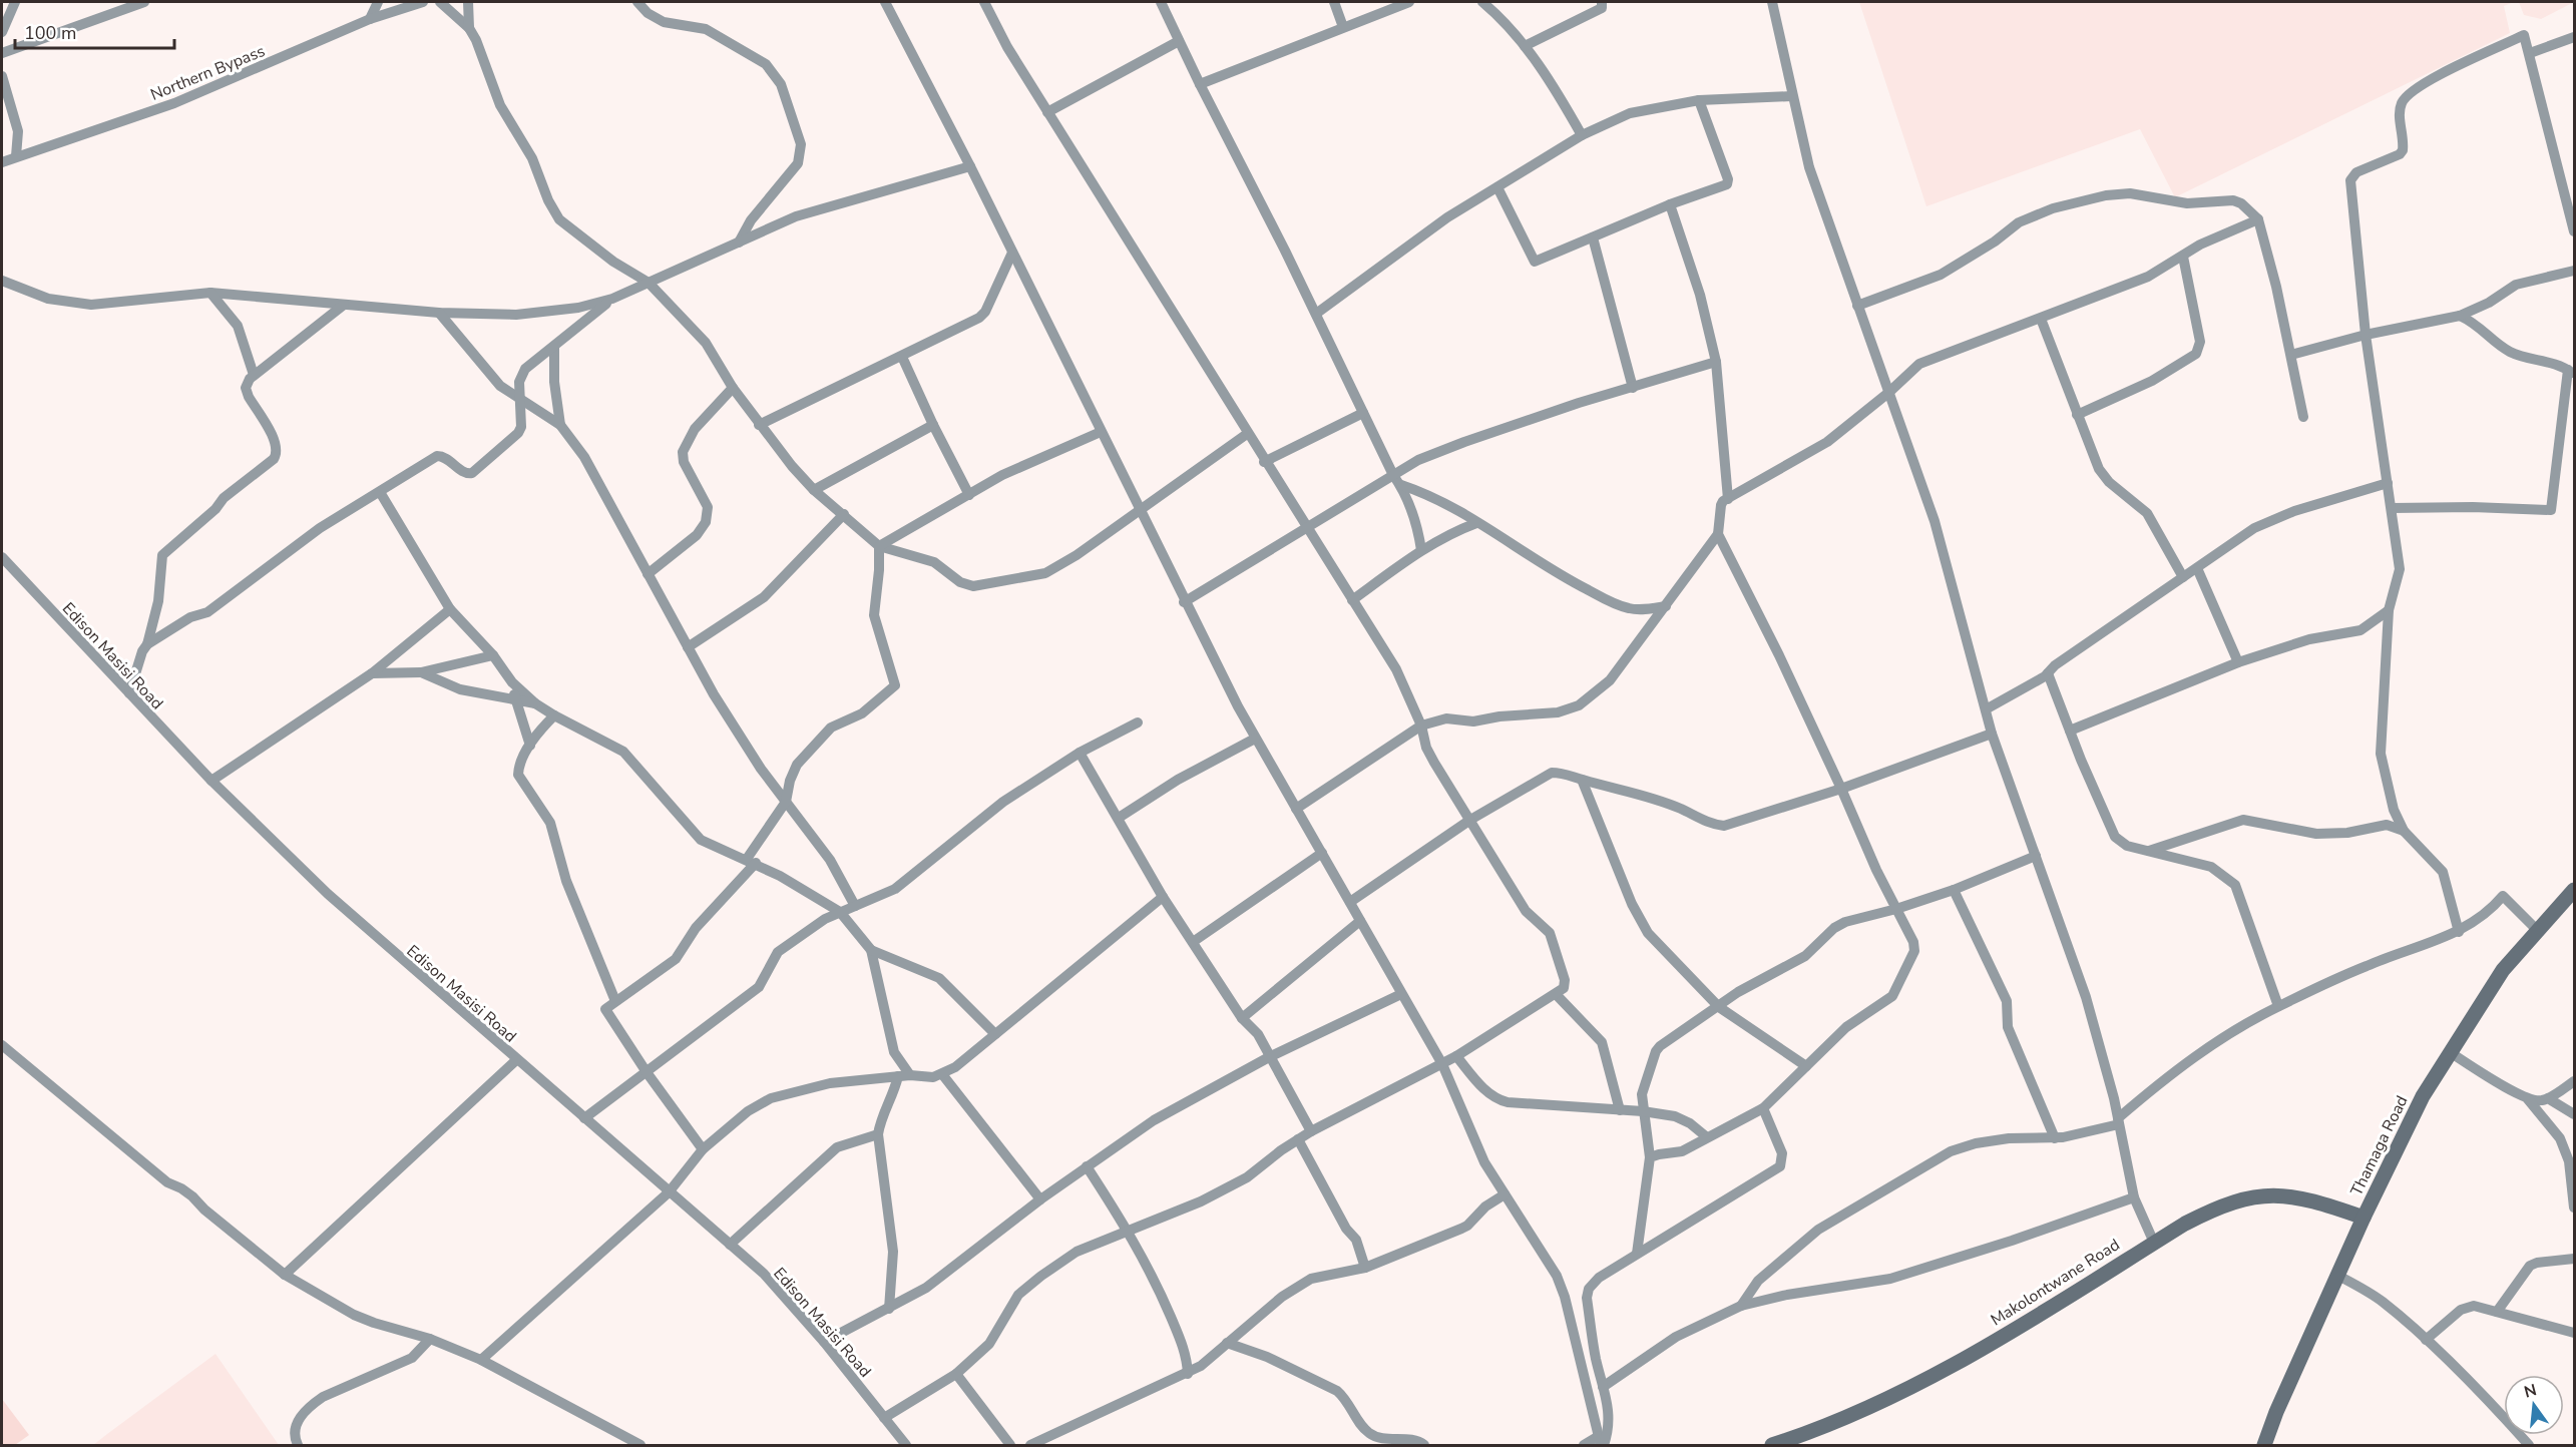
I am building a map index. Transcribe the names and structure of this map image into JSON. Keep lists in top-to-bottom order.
{
  "streets": {
    "main road": ["Thamaga Road", "Makolontwane Road"],
    "street": ["Northern Bypass", "Edison Masisi Road"]
  },
  "crossings": [
    ["Thamaga Road", "Makolontwane Road"]
  ],
  "scale_bar": "100 m",
  "north": "top"
}
